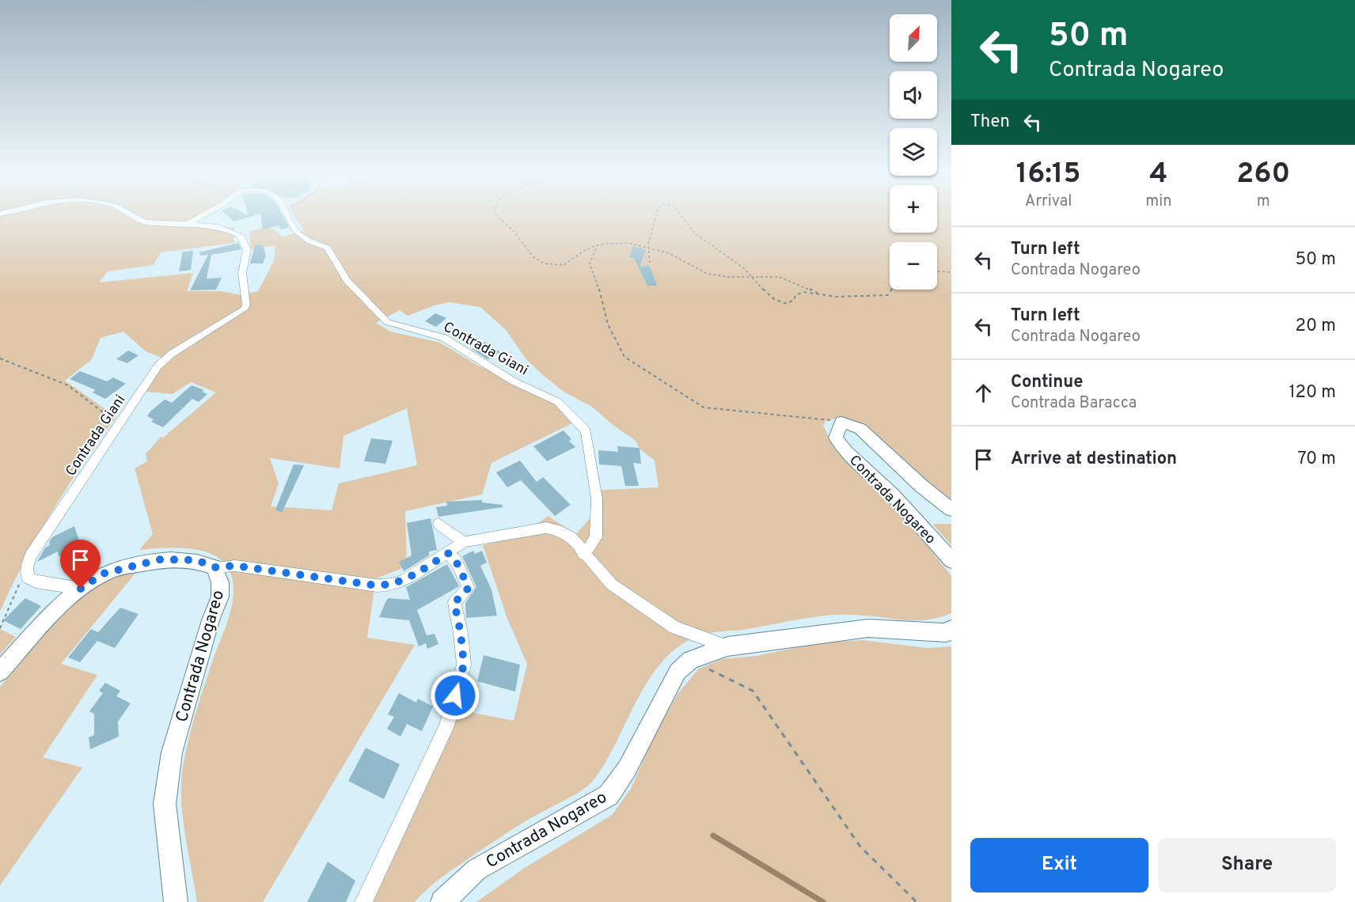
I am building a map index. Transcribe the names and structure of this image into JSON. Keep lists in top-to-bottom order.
{
  "streets": {
    "street": ["Contrada Giani", "Contrada Nogareo"]
  },
  "crossings": [
    ["Contrada Giani", "Contrada Nogareo"]
  ],
  "north": "top right",
  "page": {
    "turn": ["50 m", "Contrada Nogareo"],
    "map_buttons": ["+", "−"],
    "then": "Then",
    "eta": [
      "16:15",
      "Arrival",
      "4",
      "min",
      "260",
      "m"
    ],
    "list": [
      {
        "name": "Turn left",
        "note": "Contrada Nogareo",
        "value": "50 m"
      },
      {
        "name": "Turn left",
        "note": "Contrada Nogareo",
        "value": "20 m"
      },
      {
        "name": "Continue",
        "note": "Contrada Baracca",
        "value": "120 m"
      },
      {
        "name": "Arrive at destination",
        "value": "70 m"
      }
    ],
    "buttons": ["Exit", "Share"]
  }
}
